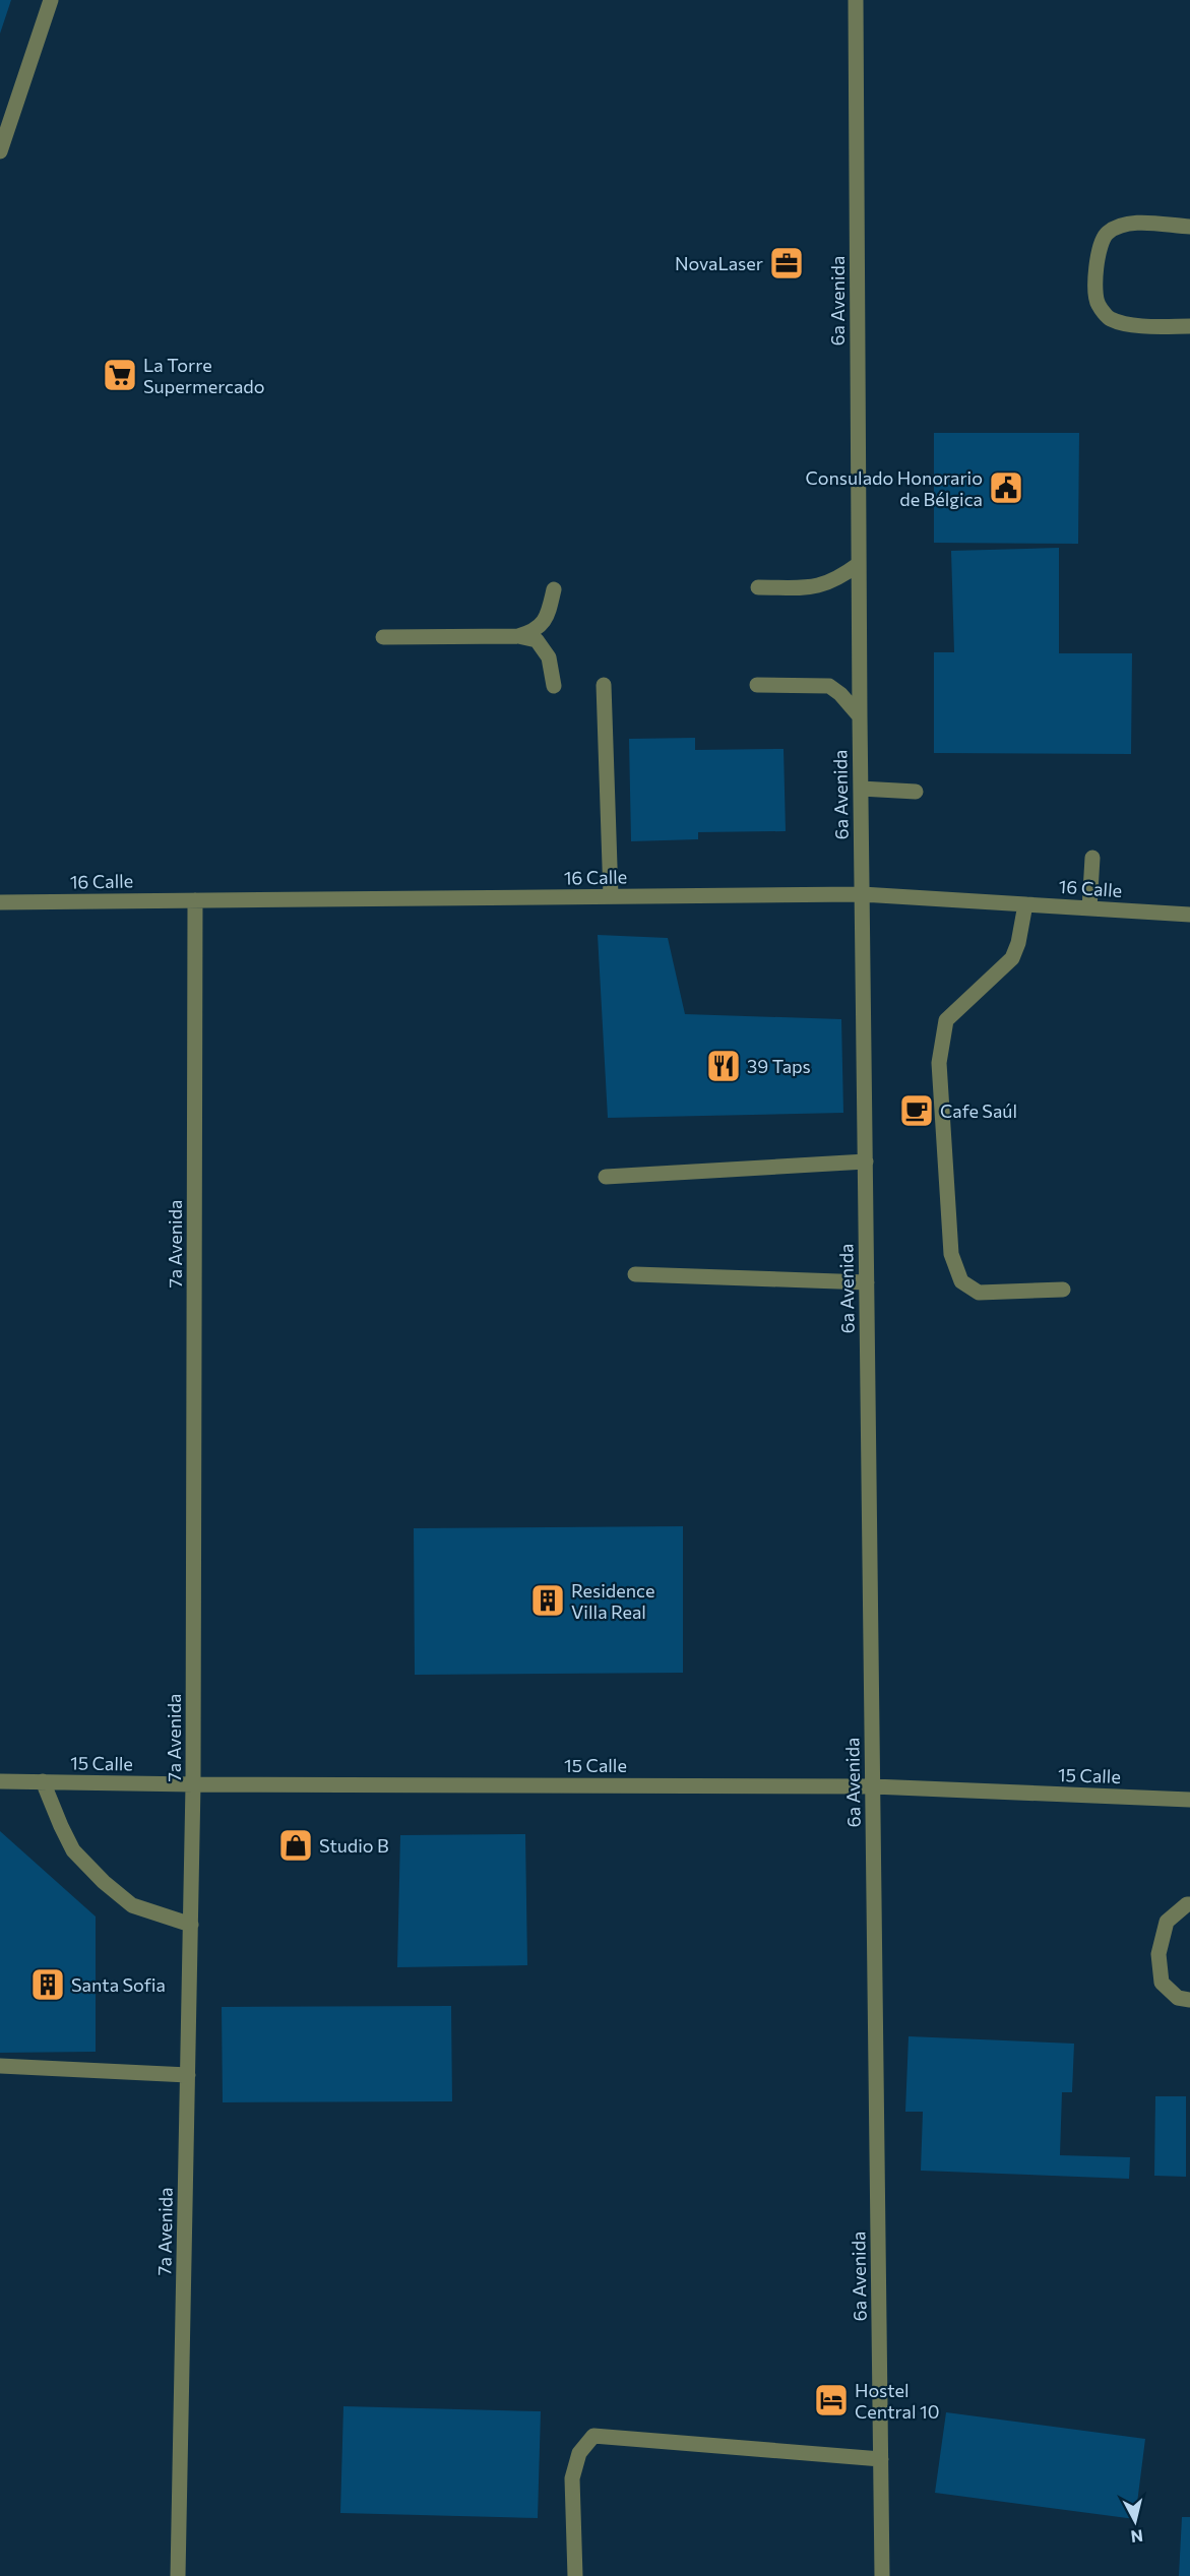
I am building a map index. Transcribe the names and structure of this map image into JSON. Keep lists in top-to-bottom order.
{
  "streets": {
    "street": [
      "6a Avenida",
      "16 Calle",
      "7a Avenida",
      "15 Calle"
    ]
  },
  "crossings": [
    ["6a Avenida", "16 Calle"],
    ["6a Avenida", "15 Calle"],
    ["16 Calle", "7a Avenida"],
    ["7a Avenida", "15 Calle"]
  ],
  "places": {
    "office": ["NovaLaser"],
    "supermarket": ["La Torre Supermercado"],
    "public building": ["Consulado Honorario de Bélgica"],
    "restaurant": ["39 Taps"],
    "cafe": ["Cafe Saúl"],
    "building": ["Residence Villa Real", "Santa Sofia"],
    "shop": ["Studio B"],
    "hotel": ["Hostel Central 10"]
  },
  "north": "bottom"
}
